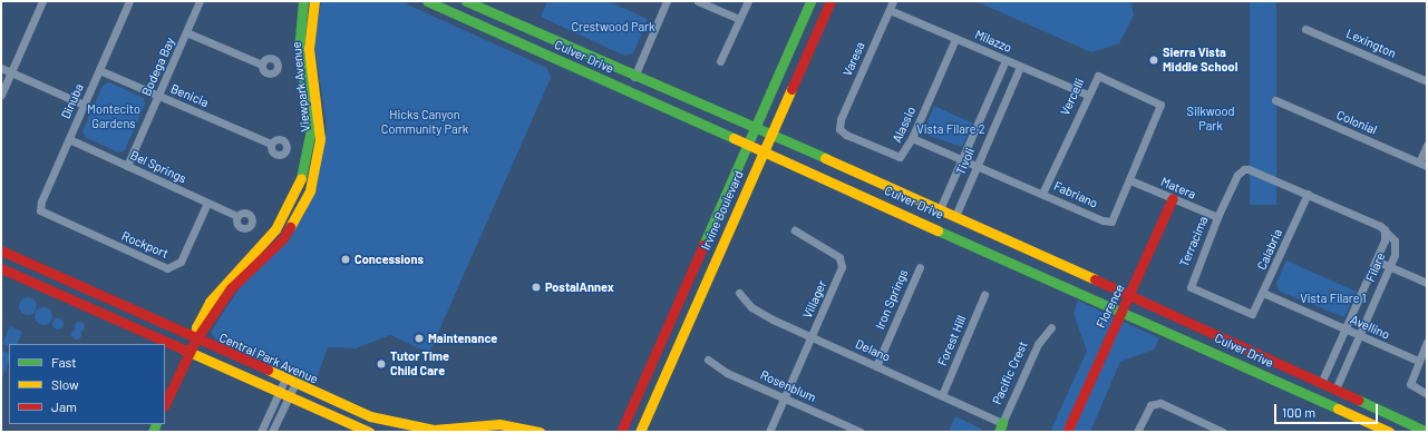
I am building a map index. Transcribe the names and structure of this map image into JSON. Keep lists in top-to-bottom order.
{
  "streets": {
    "main road": [
      "Culver Drive",
      "Viewpark Avenue",
      "Irvine Boulevard",
      "Florence",
      "Central Park Avenue"
    ],
    "street": [
      "Milazzo",
      "Lexington",
      "Varesa",
      "Bodega Bay",
      "Benicia",
      "Vercelli",
      "Dinuba",
      "Colonial",
      "Alassio",
      "Tivoli",
      "Bel Springs",
      "Matera",
      "Fabriano",
      "Terracima",
      "Rockport",
      "Calabria",
      "Filare",
      "Villager",
      "Iron Springs",
      "Avellino",
      "Forest Hill",
      "Delano",
      "Pacific Crest",
      "Rosenblum"
    ]
  },
  "crossings": [
    ["Milazzo", "Varesa"],
    ["Milazzo", "Vercelli"],
    ["Milazzo", "Alassio"],
    ["Milazzo", "Tivoli"],
    ["Culver Drive", "Tivoli"],
    ["Culver Drive", "Irvine Boulevard"],
    ["Culver Drive", "Filare"],
    ["Culver Drive", "Florence"],
    ["Varesa", "Alassio"],
    ["Bodega Bay", "Benicia"],
    ["Bodega Bay", "Bel Springs"],
    ["Viewpark Avenue", "Central Park Avenue"],
    ["Benicia", "Dinuba"],
    ["Vercelli", "Fabriano"],
    ["Dinuba", "Bel Springs"],
    ["Dinuba", "Rockport"],
    ["Alassio", "Fabriano"],
    ["Tivoli", "Fabriano"],
    ["Bel Springs", "Rockport"],
    ["Matera", "Fabriano"],
    ["Matera", "Terracima"],
    ["Matera", "Florence"],
    ["Terracima", "Calabria"],
    ["Calabria", "Avellino"],
    ["Filare", "Avellino"],
    ["Villager", "Delano"],
    ["Villager", "Rosenblum"],
    ["Iron Springs", "Delano"],
    ["Forest Hill", "Delano"],
    ["Delano", "Pacific Crest"]
  ],
  "parks": [
    "Crestwood Park",
    "Montecito Gardens",
    "Silkwood Park",
    "Hicks Canyon Community Park",
    "Vista Filare 2",
    "Vista Filare 1"
  ],
  "places": [
    "Sierra Vista Middle School",
    "Concessions",
    "PostalAnnex",
    "Maintenance",
    "Tutor Time Child Care"
  ],
  "legend": ["Fast", "Slow", "Jam"],
  "scale_bar": "100 m"
}
